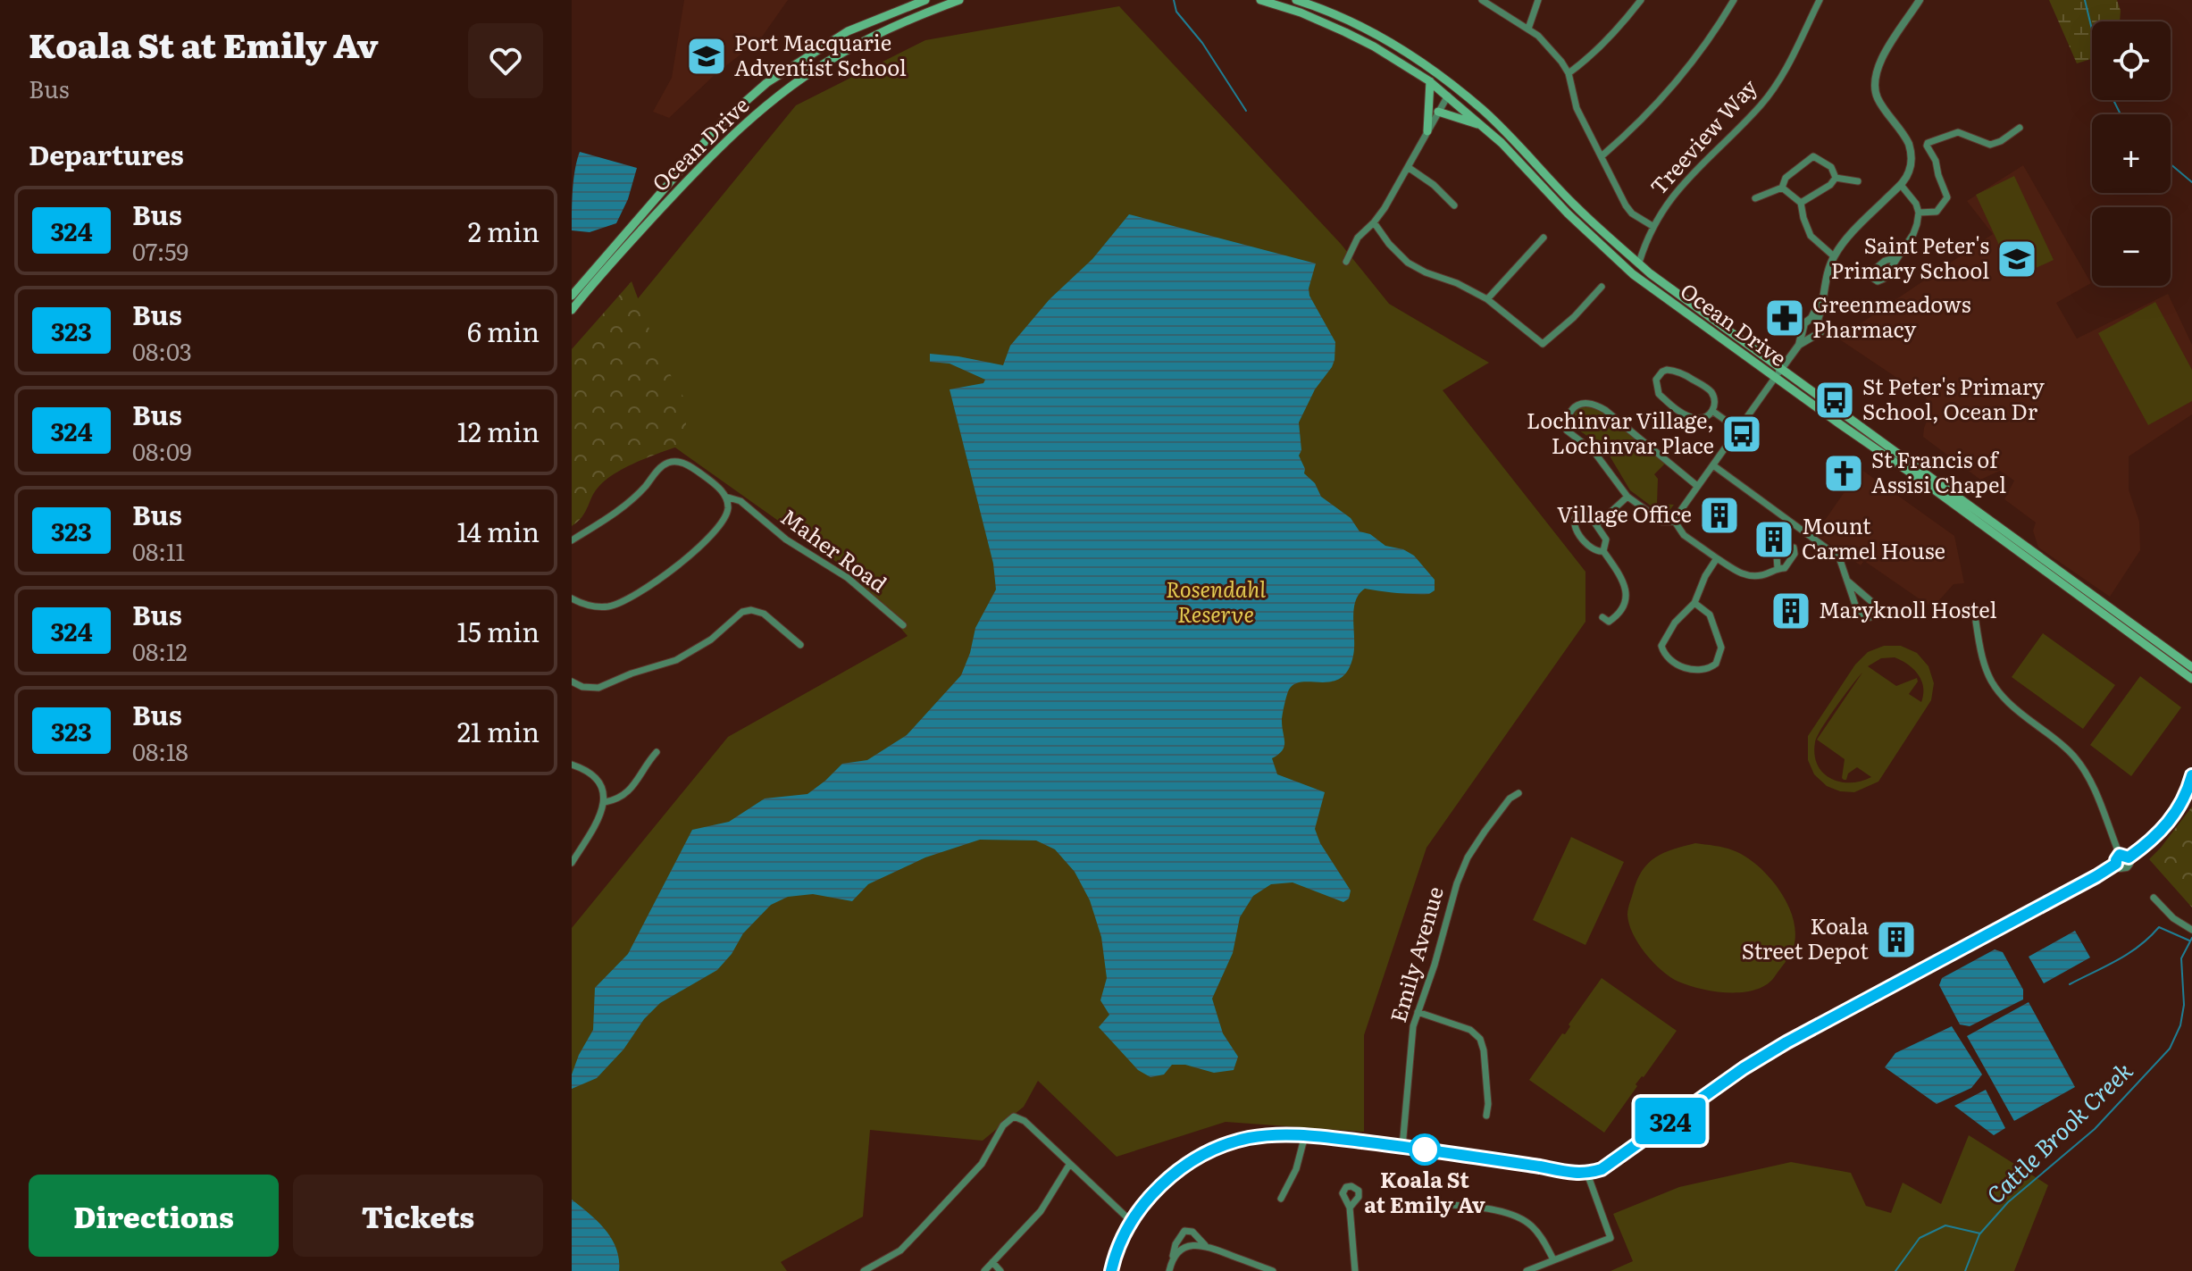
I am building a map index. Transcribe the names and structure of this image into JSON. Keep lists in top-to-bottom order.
{
  "streets": {
    "main road": ["Ocean Drive"],
    "street": ["Treeview Way", "Maher Road", "Emily Avenue"]
  },
  "crossings": [
    ["Treeview Way", "Ocean Drive"]
  ],
  "water": ["Cattle Brook Creek"],
  "parks": ["Rosendahl Reserve"],
  "places": {
    "school or university": ["Port Macquarie Adventist School", "Saint Peter's Primary School"],
    "pharmacy": ["Greenmeadows Pharmacy"],
    "bus stop": ["St Peter's Primary School, Ocean Dr", "Lochinvar Village, Lochinvar Place"],
    "church": ["St Francis of Assisi Chapel"],
    "building": [
      "Village Office",
      "Mount Carmel House",
      "Maryknoll Hostel",
      "Koala Street Depot"
    ],
    "other": ["Koala St at Emily Av"]
  },
  "lines": ["bus line 324"],
  "page": {
    "heading": [
      ["Koala St at Emily Av", "Bus"],
      "Departures"
    ],
    "on_map": "324",
    "map_buttons": ["+", "−"],
    "list": [
      {
        "mark": "324",
        "name": "Bus",
        "note": "07:59",
        "value": "2 min"
      },
      {
        "mark": "323",
        "name": "Bus",
        "note": "08:03",
        "value": "6 min"
      },
      {
        "mark": "324",
        "name": "Bus",
        "note": "08:09",
        "value": "12 min"
      },
      {
        "mark": "323",
        "name": "Bus",
        "note": "08:11",
        "value": "14 min"
      },
      {
        "mark": "324",
        "name": "Bus",
        "note": "08:12",
        "value": "15 min"
      },
      {
        "mark": "323",
        "name": "Bus",
        "note": "08:18",
        "value": "21 min"
      }
    ],
    "buttons": ["Directions", "Tickets"]
  }
}
